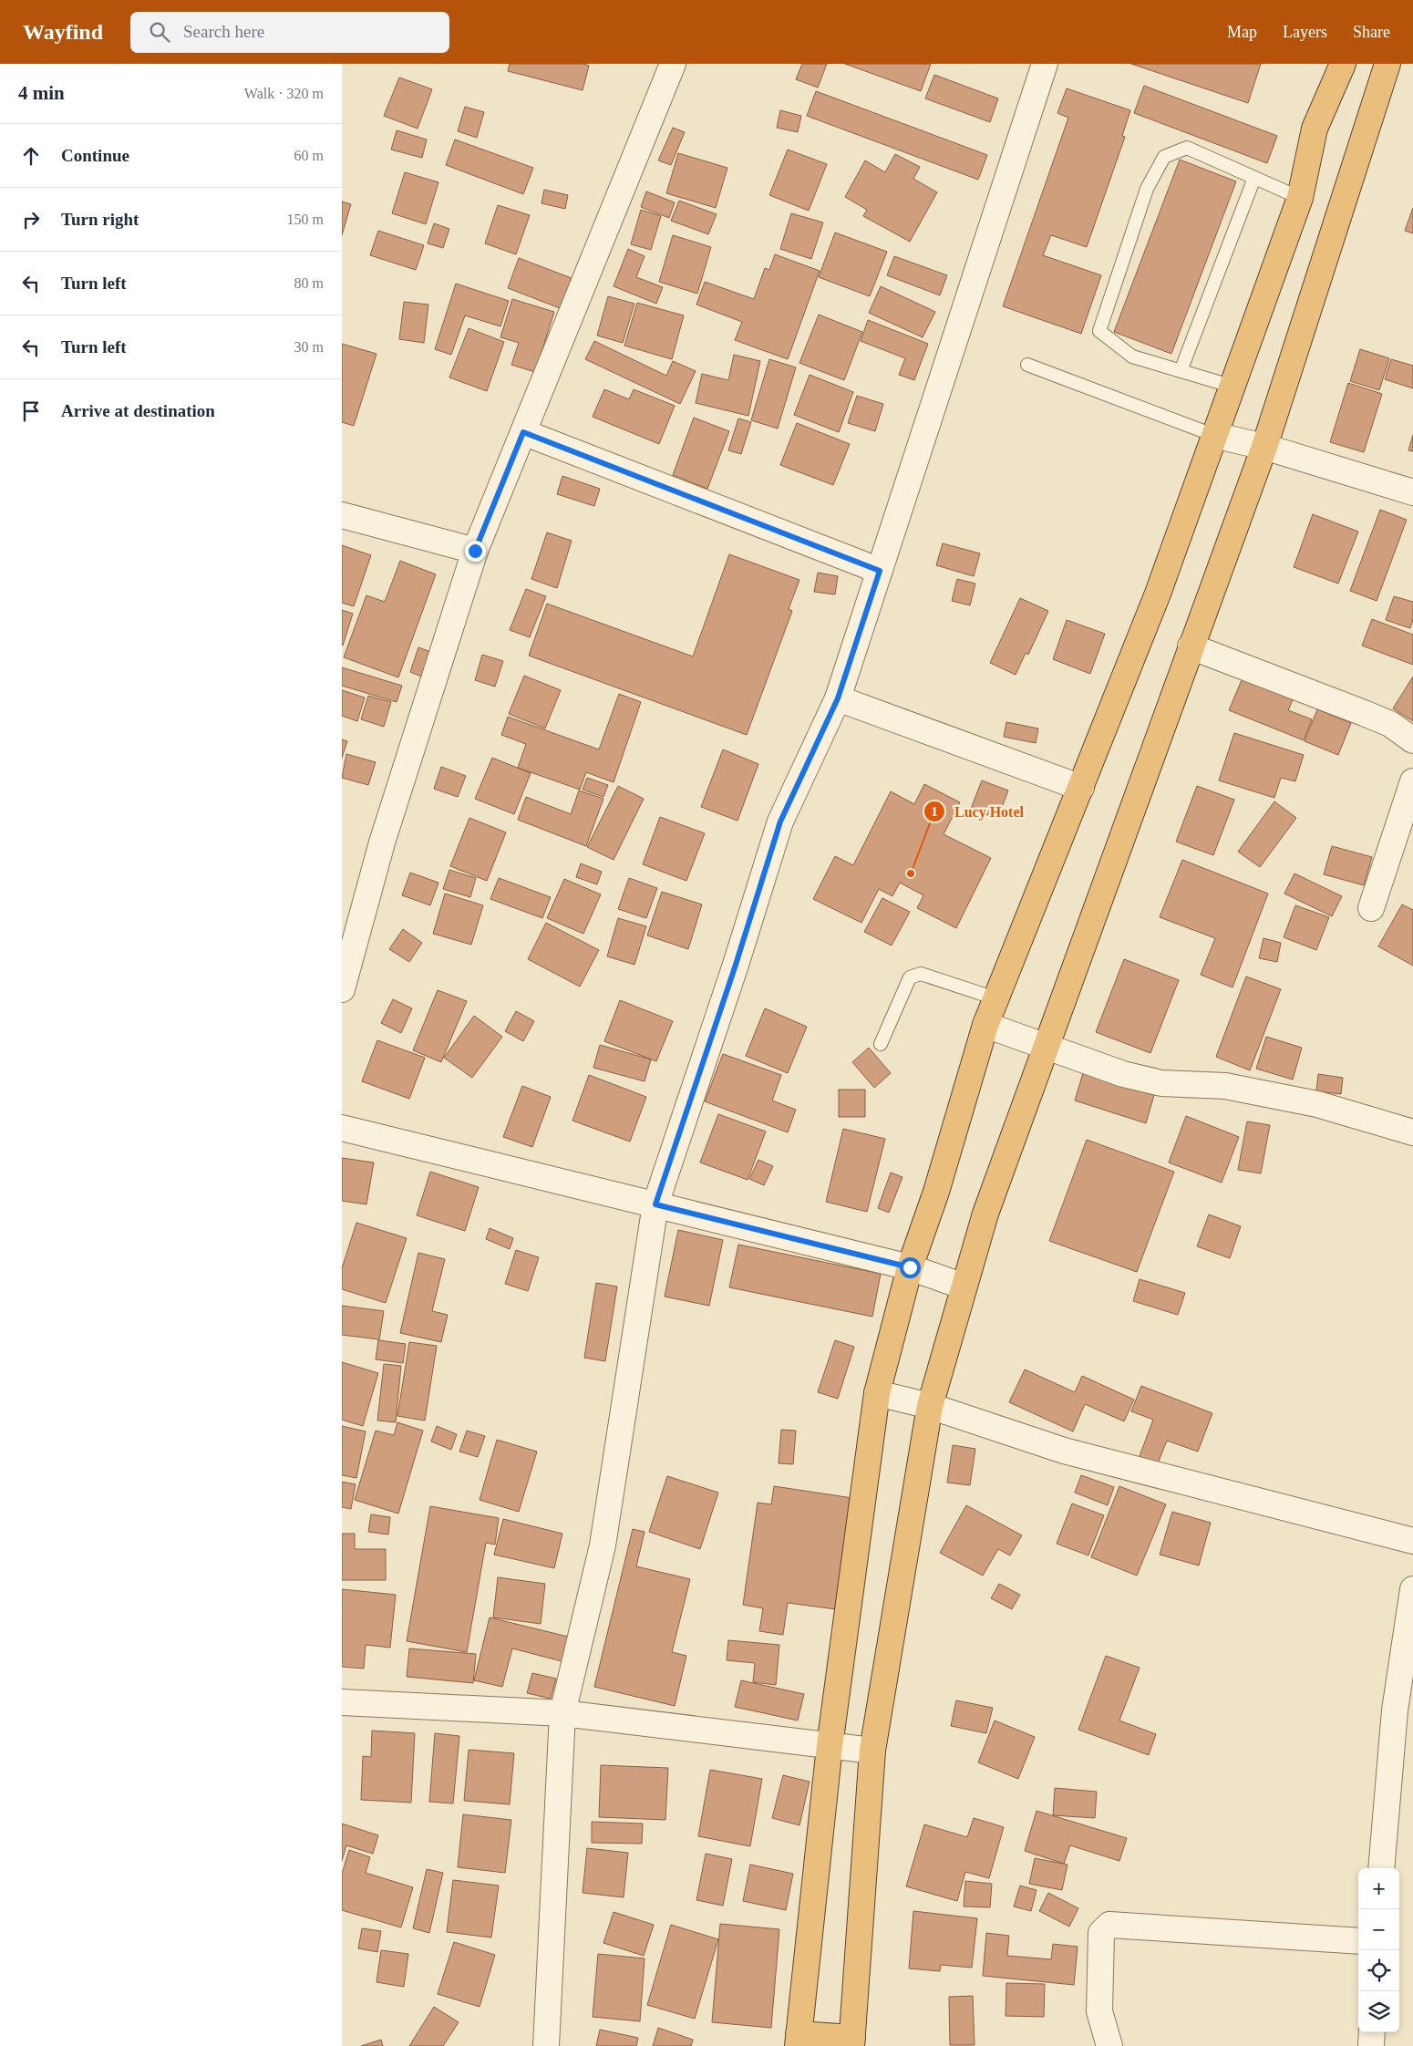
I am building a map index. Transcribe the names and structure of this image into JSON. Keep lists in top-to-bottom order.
{
  "places": ["Lucy Hotel"],
  "page": {
    "header": "Wayfind",
    "search": "Search here",
    "nav": ["Map", "Layers", "Share"],
    "heading": ["4 min", "Walk · 320 m"],
    "list": [
      ["Continue", "60 m"],
      ["Turn right", "150 m"],
      ["Turn left", "80 m"],
      ["Turn left", "30 m"],
      "Arrive at destination"
    ],
    "map_buttons": ["+", "−"]
  }
}
